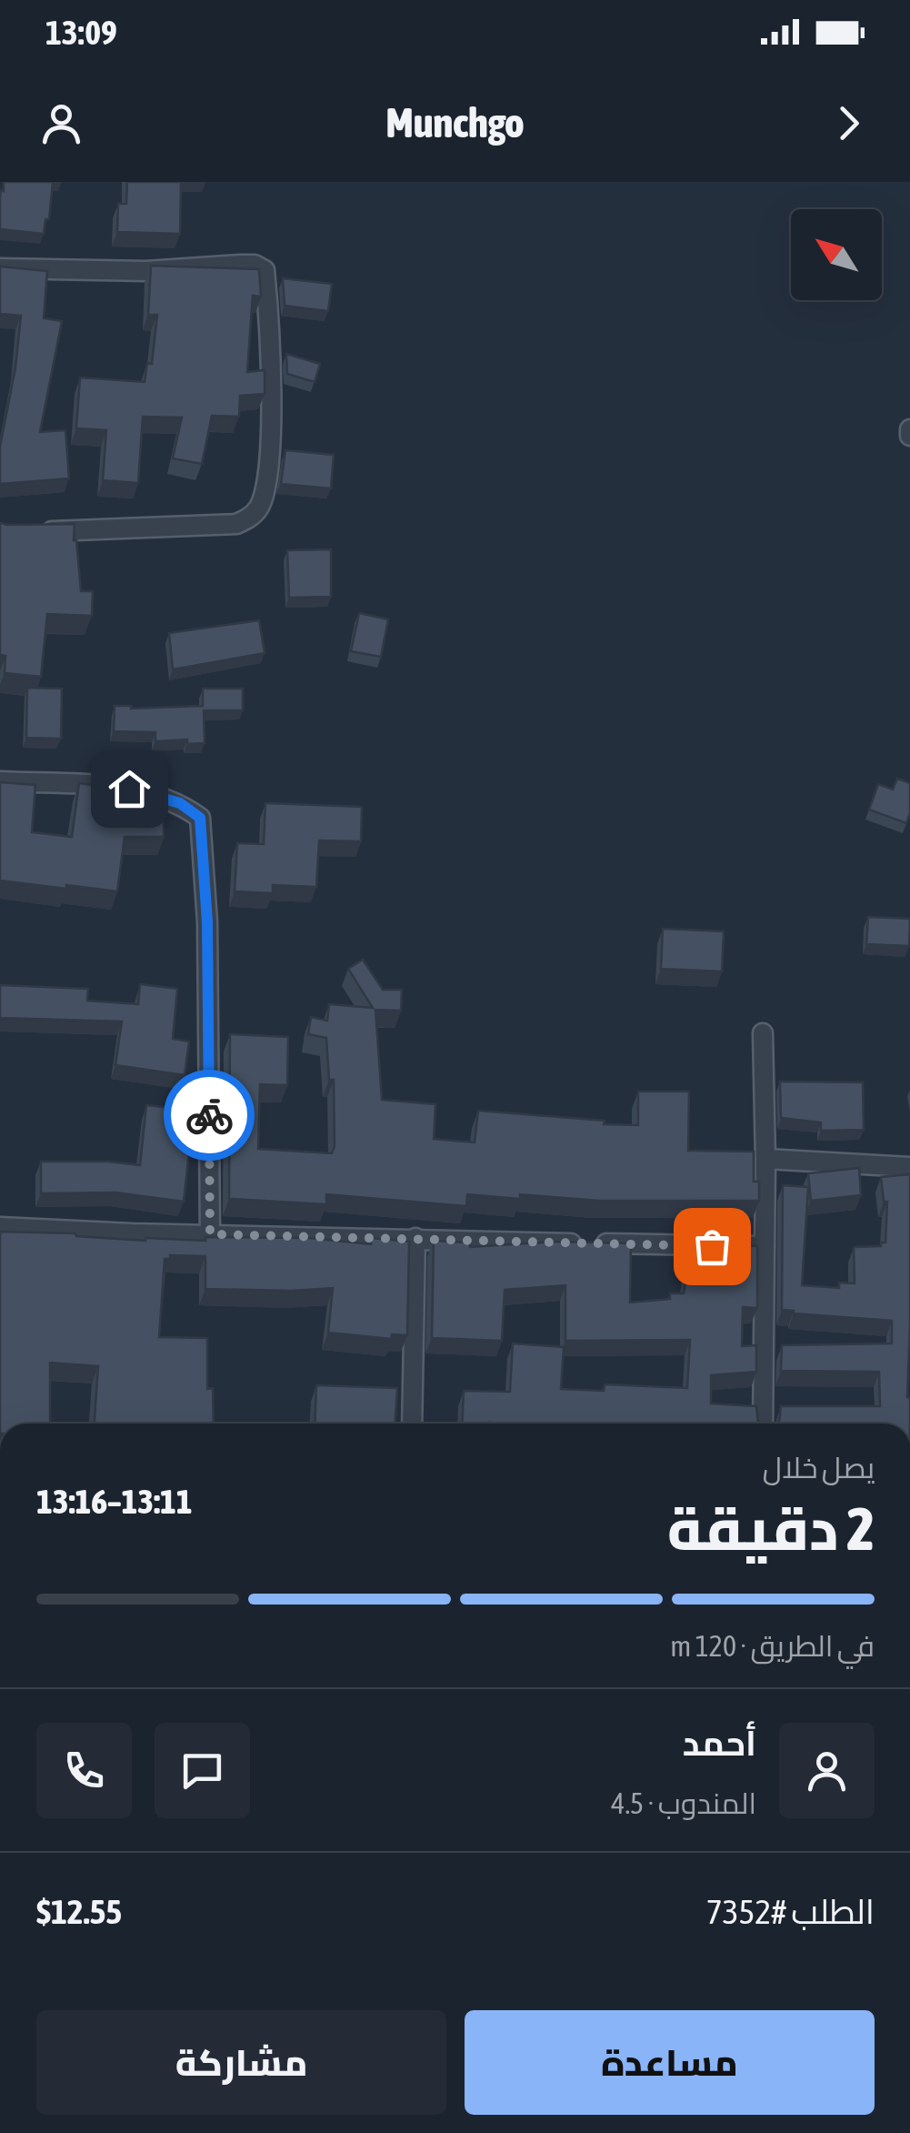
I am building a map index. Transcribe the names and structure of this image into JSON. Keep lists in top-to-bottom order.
{
  "north": "top left",
  "page": {
    "status": "13:09",
    "header": "Munchgo",
    "heading": ["2 دقيقة", "يصل خلال", "13:11–13:16"],
    "panel": [
      "أحمد",
      "المندوب · 4.5",
      "الطلب #7352",
      "$12.55"
    ],
    "bar": "في الطريق · 120 m",
    "buttons": ["مساعدة", "مشاركة"]
  }
}
